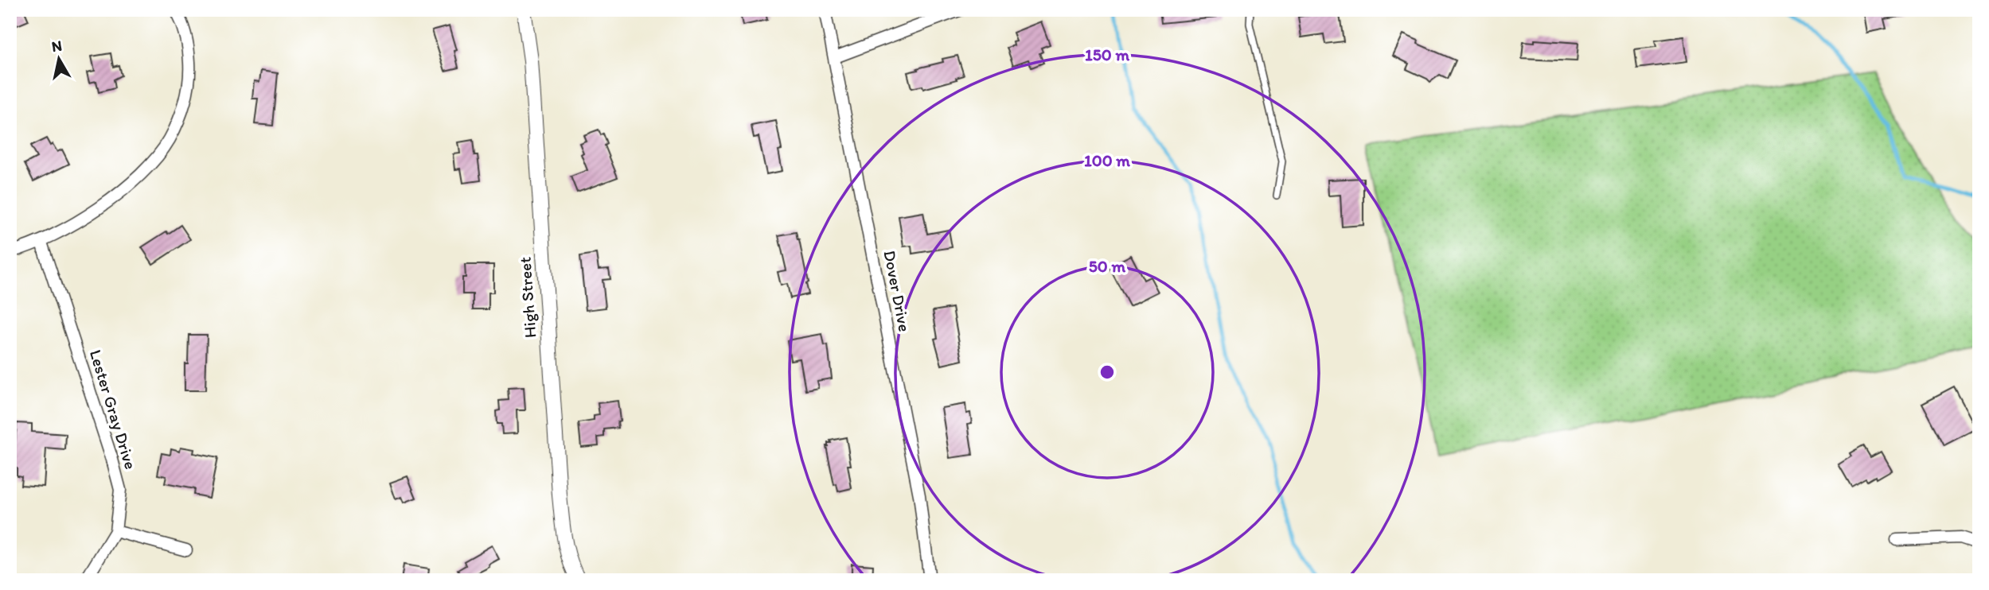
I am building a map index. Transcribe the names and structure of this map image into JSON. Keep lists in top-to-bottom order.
{
  "streets": {
    "street": ["Dover Drive", "High Street", "Lester Gray Drive"]
  },
  "north": "top",
  "rings": ["150 m", "100 m", "50 m"]
}
